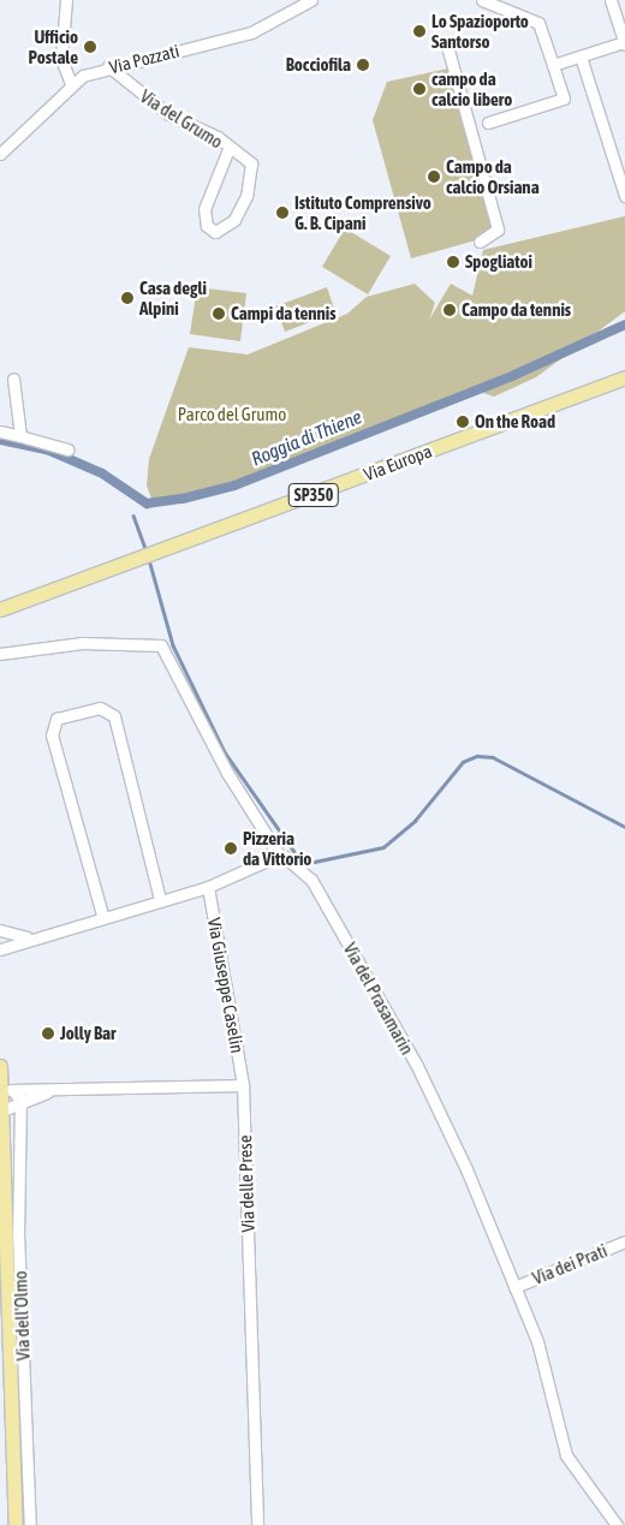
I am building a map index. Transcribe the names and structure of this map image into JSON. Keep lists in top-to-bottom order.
{
  "streets": {
    "main road": ["Via Europa", "SP350", "Via dell'Olmo"],
    "street": [
      "Via Pozzati",
      "Via del Grumo",
      "Via Giuseppe Caselin",
      "Via del Prasamarin",
      "Via delle Prese",
      "Via dei Prati"
    ]
  },
  "crossings": [
    ["Via Pozzati", "Via del Grumo"],
    ["Via Giuseppe Caselin", "Via delle Prese"],
    ["Via del Prasamarin", "Via dei Prati"]
  ],
  "water": ["Roggia di Thiene"],
  "parks": ["Parco del Grumo"],
  "places": [
    "Lo Spazioporto Santorso",
    "Ufficio Postale",
    "Bocciofila",
    "campo da calcio libero",
    "Campo da calcio Orsiana",
    "Istituto Comprensivo G. B. Cipani",
    "Spogliatoi",
    "Casa degli Alpini",
    "Campo da tennis",
    "Campi da tennis",
    "On the Road",
    "Pizzeria da Vittorio",
    "Jolly Bar"
  ]
}
